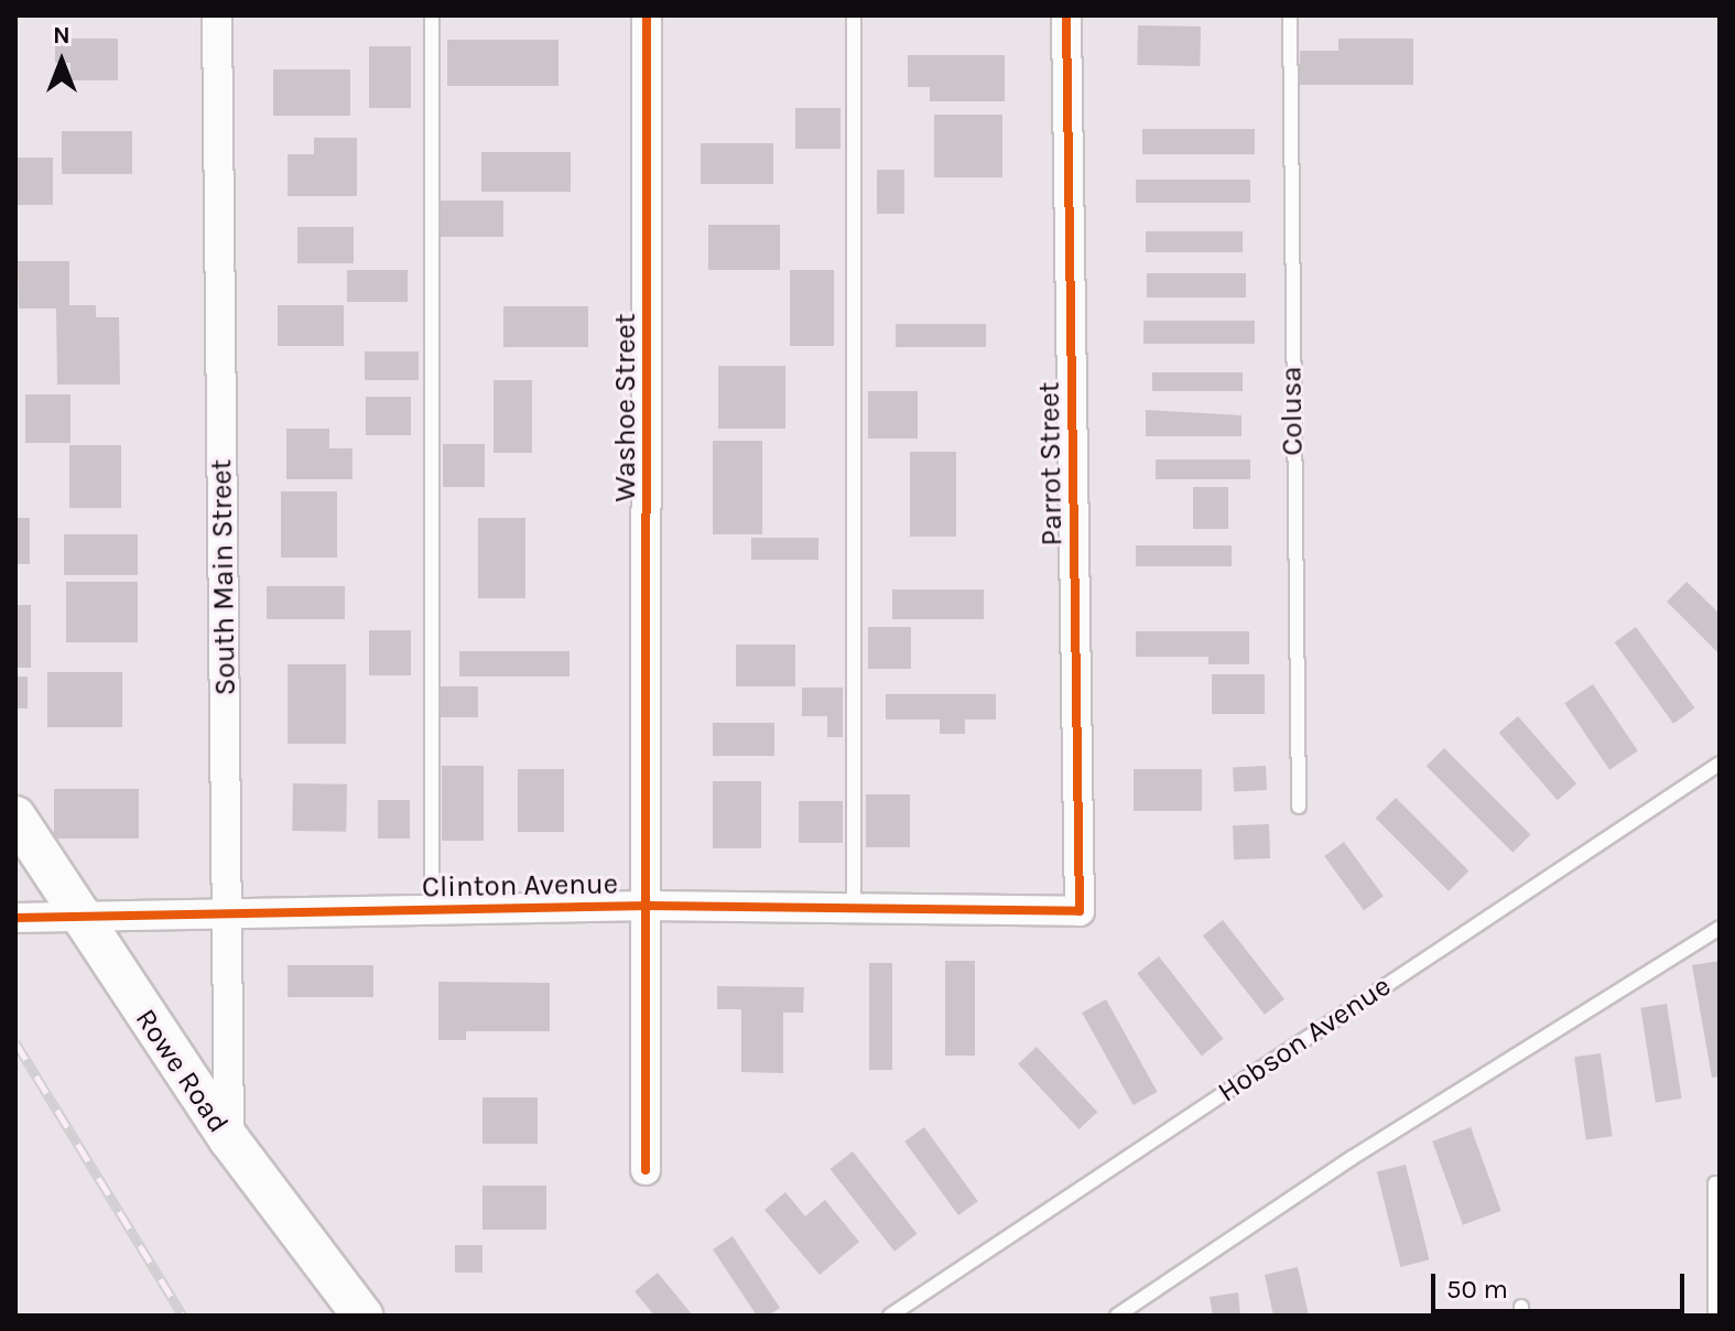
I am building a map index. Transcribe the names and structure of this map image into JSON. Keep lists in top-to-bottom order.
{
  "streets": {
    "main road": ["Rowe Road"],
    "street": [
      "Washoe Street",
      "Parrot Street",
      "South Main Street",
      "Clinton Avenue"
    ],
    "lane": ["Colusa", "Hobson Avenue"]
  },
  "crossings": [
    ["Washoe Street", "Clinton Avenue"],
    ["Parrot Street", "Clinton Avenue"],
    ["South Main Street", "Clinton Avenue"],
    ["South Main Street", "Rowe Road"],
    ["Clinton Avenue", "Rowe Road"]
  ],
  "scale_bar": "50 m",
  "north": "top"
}
